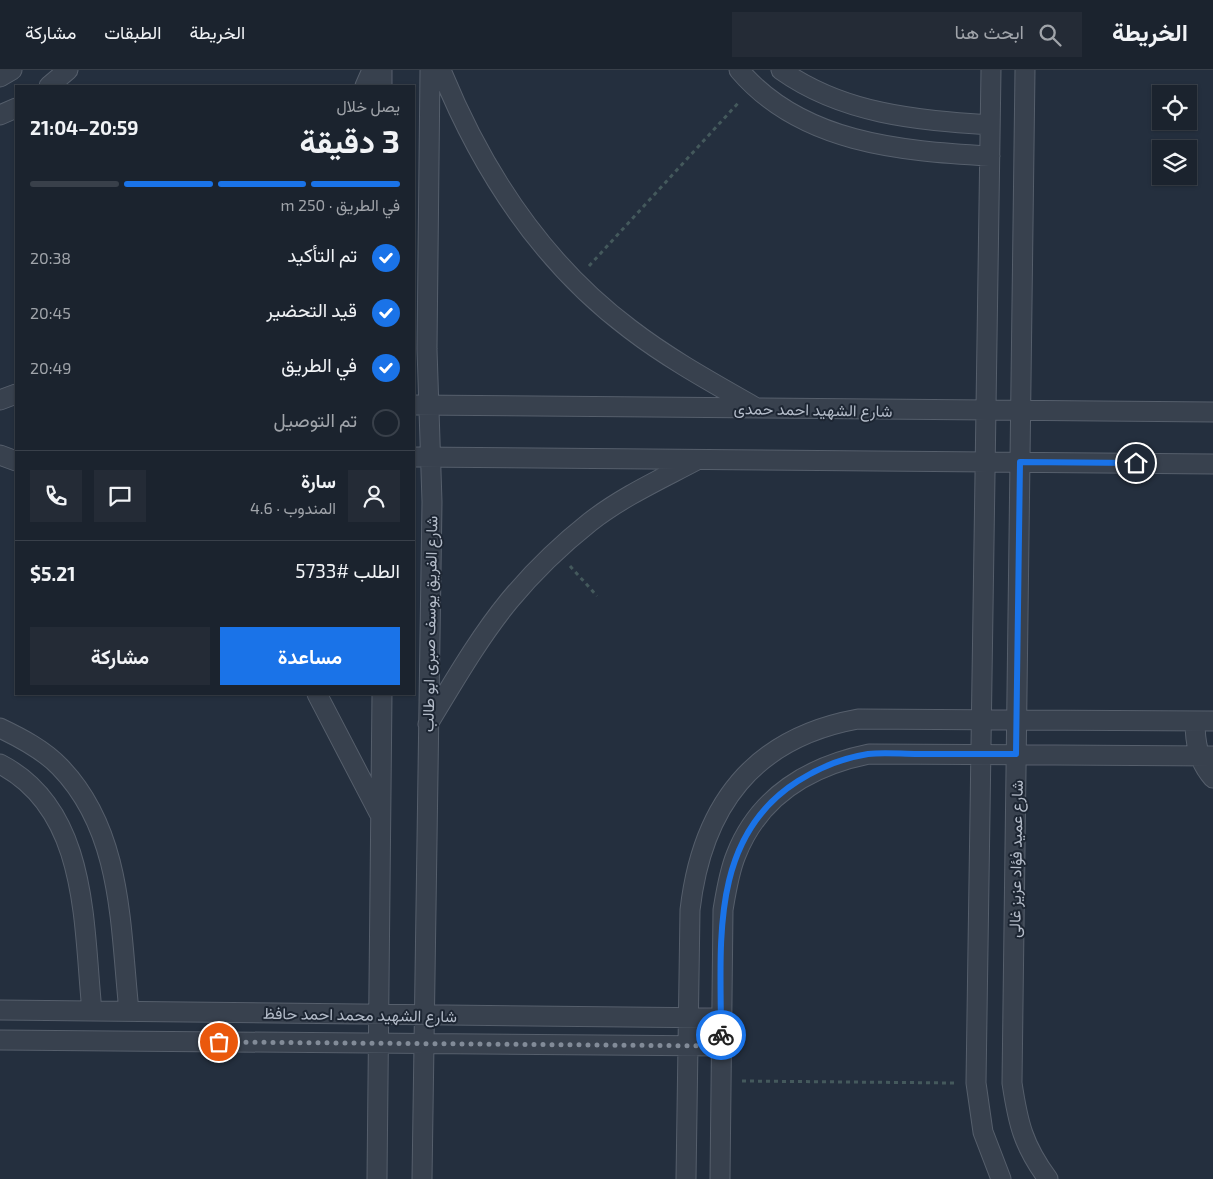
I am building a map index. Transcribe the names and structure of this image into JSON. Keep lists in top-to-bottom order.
{
  "streets": {
    "street": [
      "شارع الشهيد احمد حمدى",
      "شارع الفريق يوسف صبرى ابو طالب",
      "شارع عميد فؤاد عزيز غالى",
      "شارع الشهيد محمد احمد حافظ"
    ]
  },
  "crossings": [
    ["شارع الشهيد احمد حمدى", "شارع الفريق يوسف صبرى ابو طالب"],
    ["شارع الشهيد احمد حمدى", "شارع عميد فؤاد عزيز غالى"],
    ["شارع الفريق يوسف صبرى ابو طالب", "شارع الشهيد محمد احمد حافظ"]
  ],
  "page": {
    "header": "الخريطة",
    "search": "ابحث هنا",
    "nav": ["الخريطة", "الطبقات", "مشاركة"],
    "heading": ["3 دقيقة", "يصل خلال", "20:59–21:04"],
    "panel": [
      "سارة",
      "المندوب · 4.6",
      "الطلب #5733",
      "$5.21"
    ],
    "bar": "في الطريق · 250 m",
    "list": [
      ["تم التأكيد", "20:38"],
      ["قيد التحضير", "20:45"],
      ["في الطريق", "20:49"],
      "تم التوصيل"
    ],
    "buttons": ["مساعدة", "مشاركة"]
  }
}
